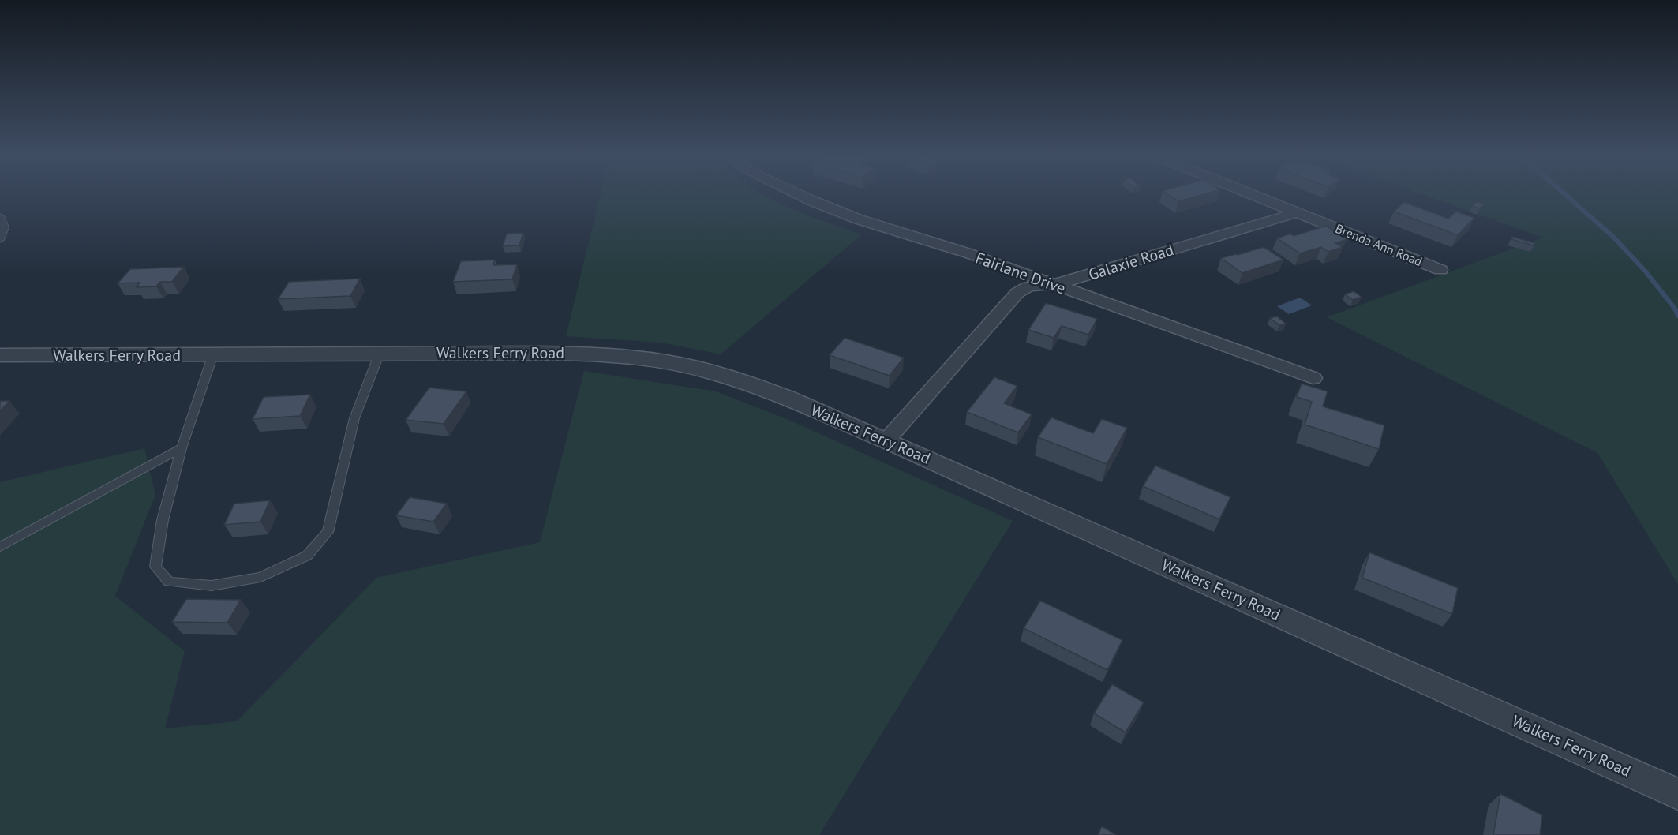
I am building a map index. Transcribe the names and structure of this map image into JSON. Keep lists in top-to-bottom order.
{
  "streets": {
    "street": [
      "Brenda Ann Road",
      "Galaxie Road",
      "Fairlane Drive",
      "Walkers Ferry Road"
    ]
  },
  "crossings": [
    ["Brenda Ann Road", "Galaxie Road"],
    ["Galaxie Road", "Fairlane Drive"],
    ["Galaxie Road", "Walkers Ferry Road"]
  ]
}
